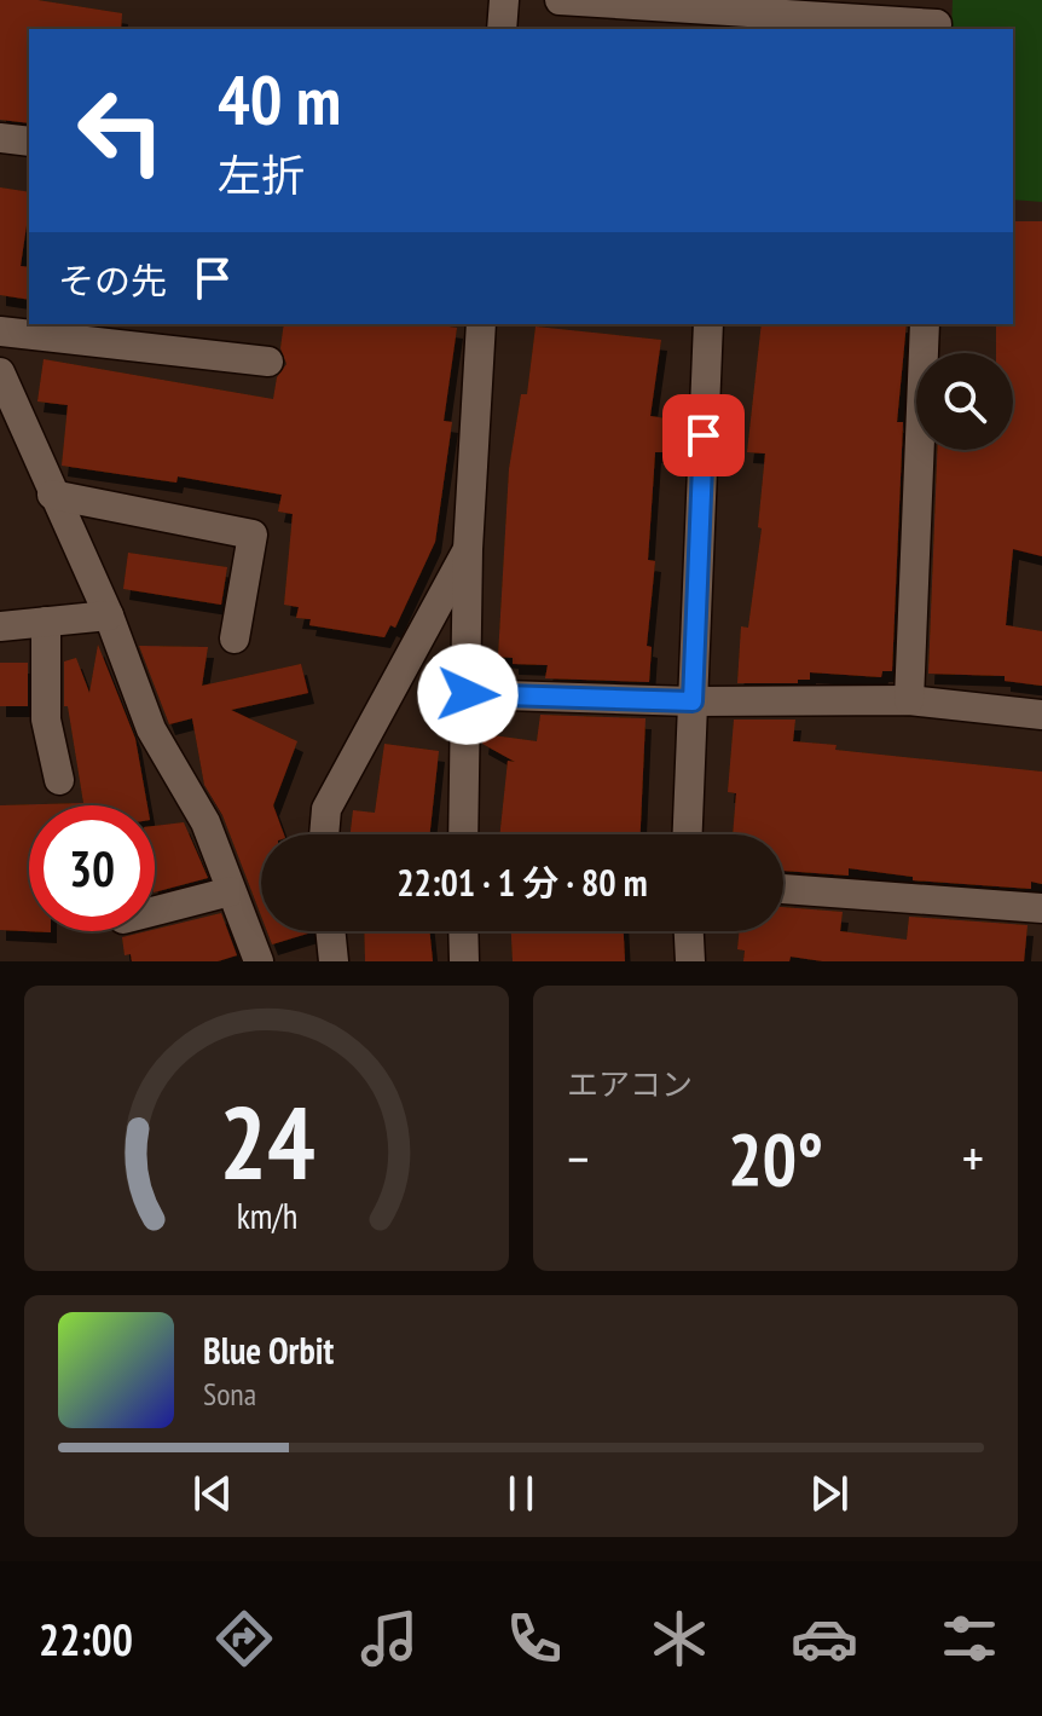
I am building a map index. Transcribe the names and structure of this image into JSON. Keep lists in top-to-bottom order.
{
  "page": {
    "turn": ["40 m", "左折"],
    "then": "その先",
    "limit": "30",
    "trip": "22:01 · 1 分 · 80 m",
    "tile": "エアコン",
    "heat": ["−", "20°", "+"],
    "song": ["Blue Orbit", "Sona"],
    "tabs": "22:00",
    "gauge": ["24", "km/h"]
  }
}
